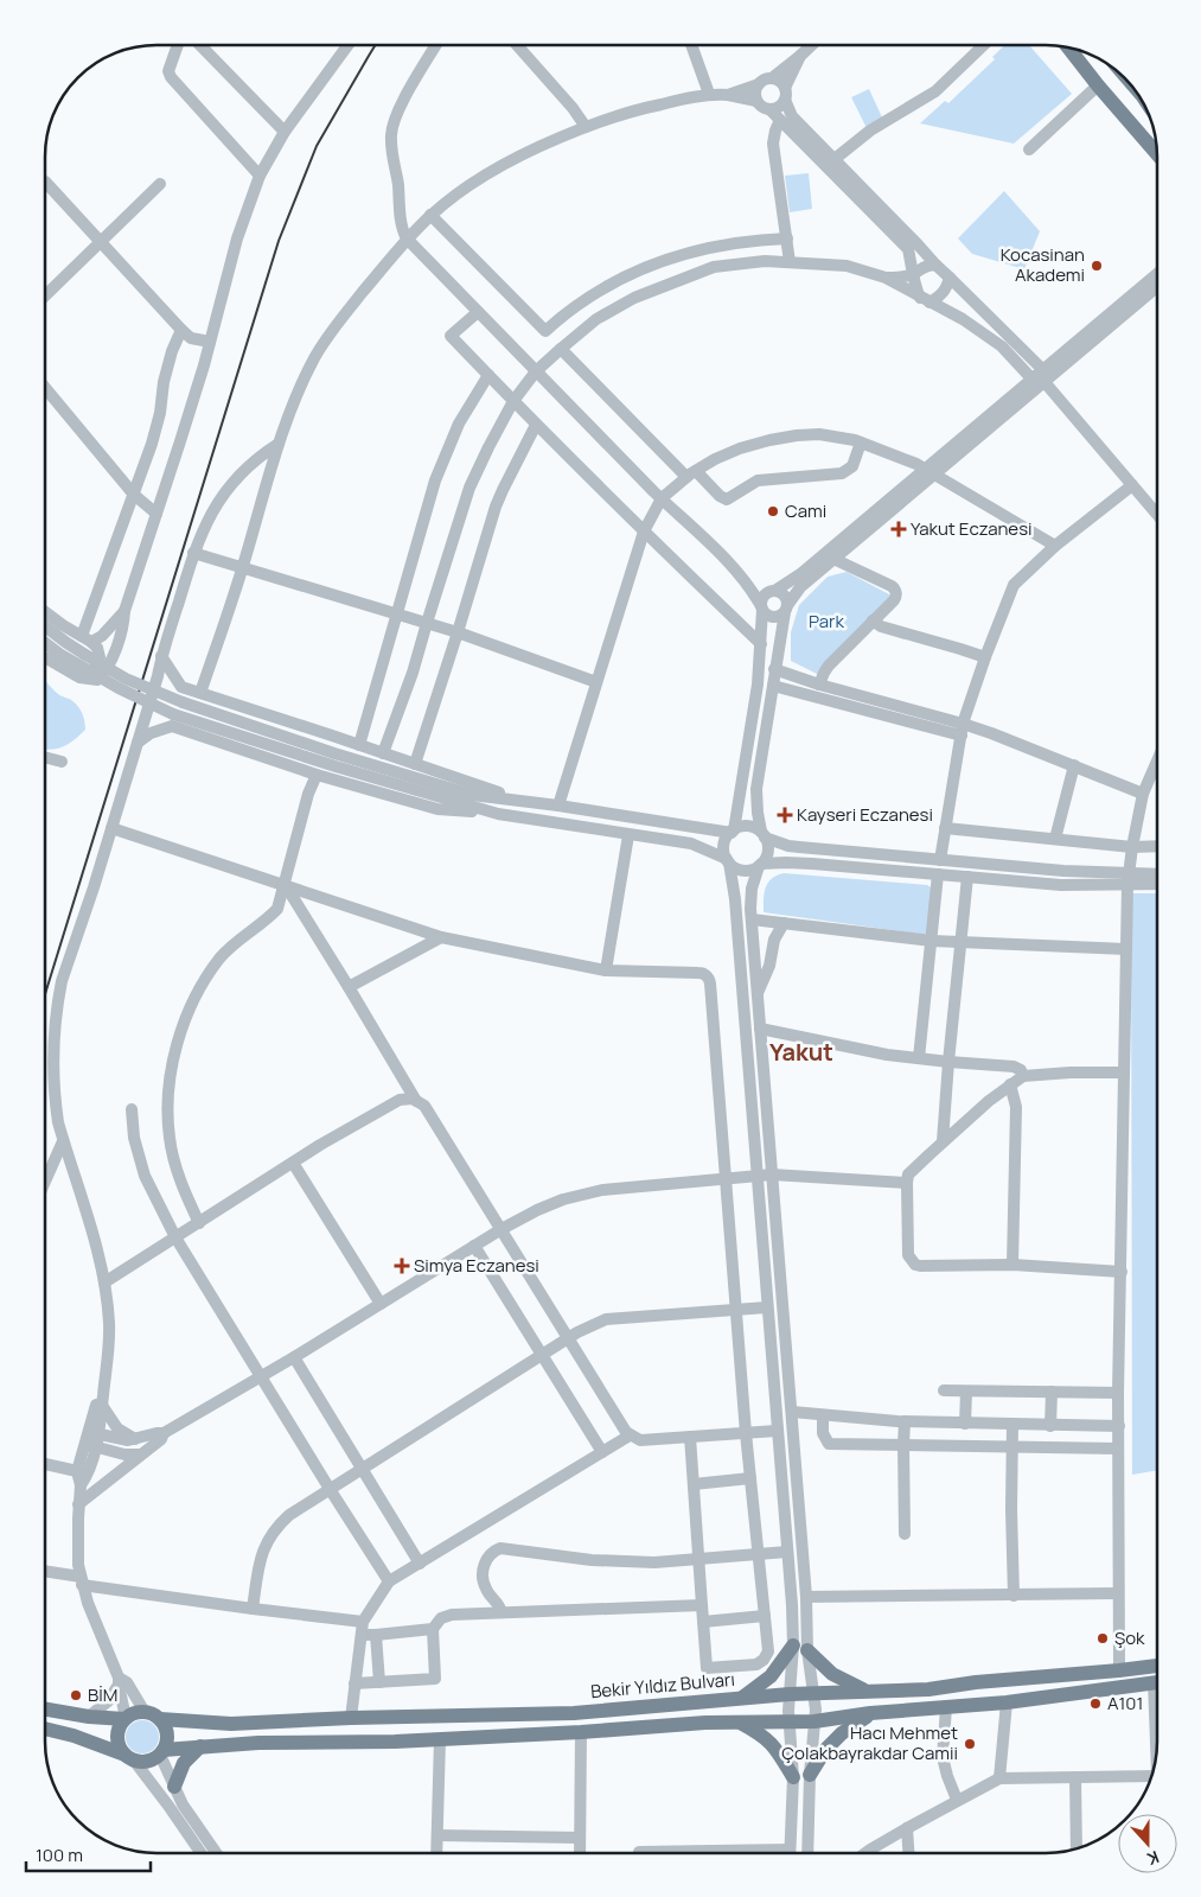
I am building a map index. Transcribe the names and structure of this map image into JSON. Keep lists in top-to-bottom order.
{
  "streets": {
    "main road": ["Bekir Yıldız Bulvarı"]
  },
  "districts": ["Yakut"],
  "parks": ["Park"],
  "places": {
    "other": [
      "Kocasinan Akademi",
      "Cami",
      "Şok",
      "BİM",
      "A101",
      "Hacı Mehmet Çolakbayrakdar Camii"
    ],
    "health": ["Yakut Eczanesi", "Kayseri Eczanesi", "Simya Eczanesi"]
  },
  "scale_bar": "100 m",
  "north": "bottom"
}
